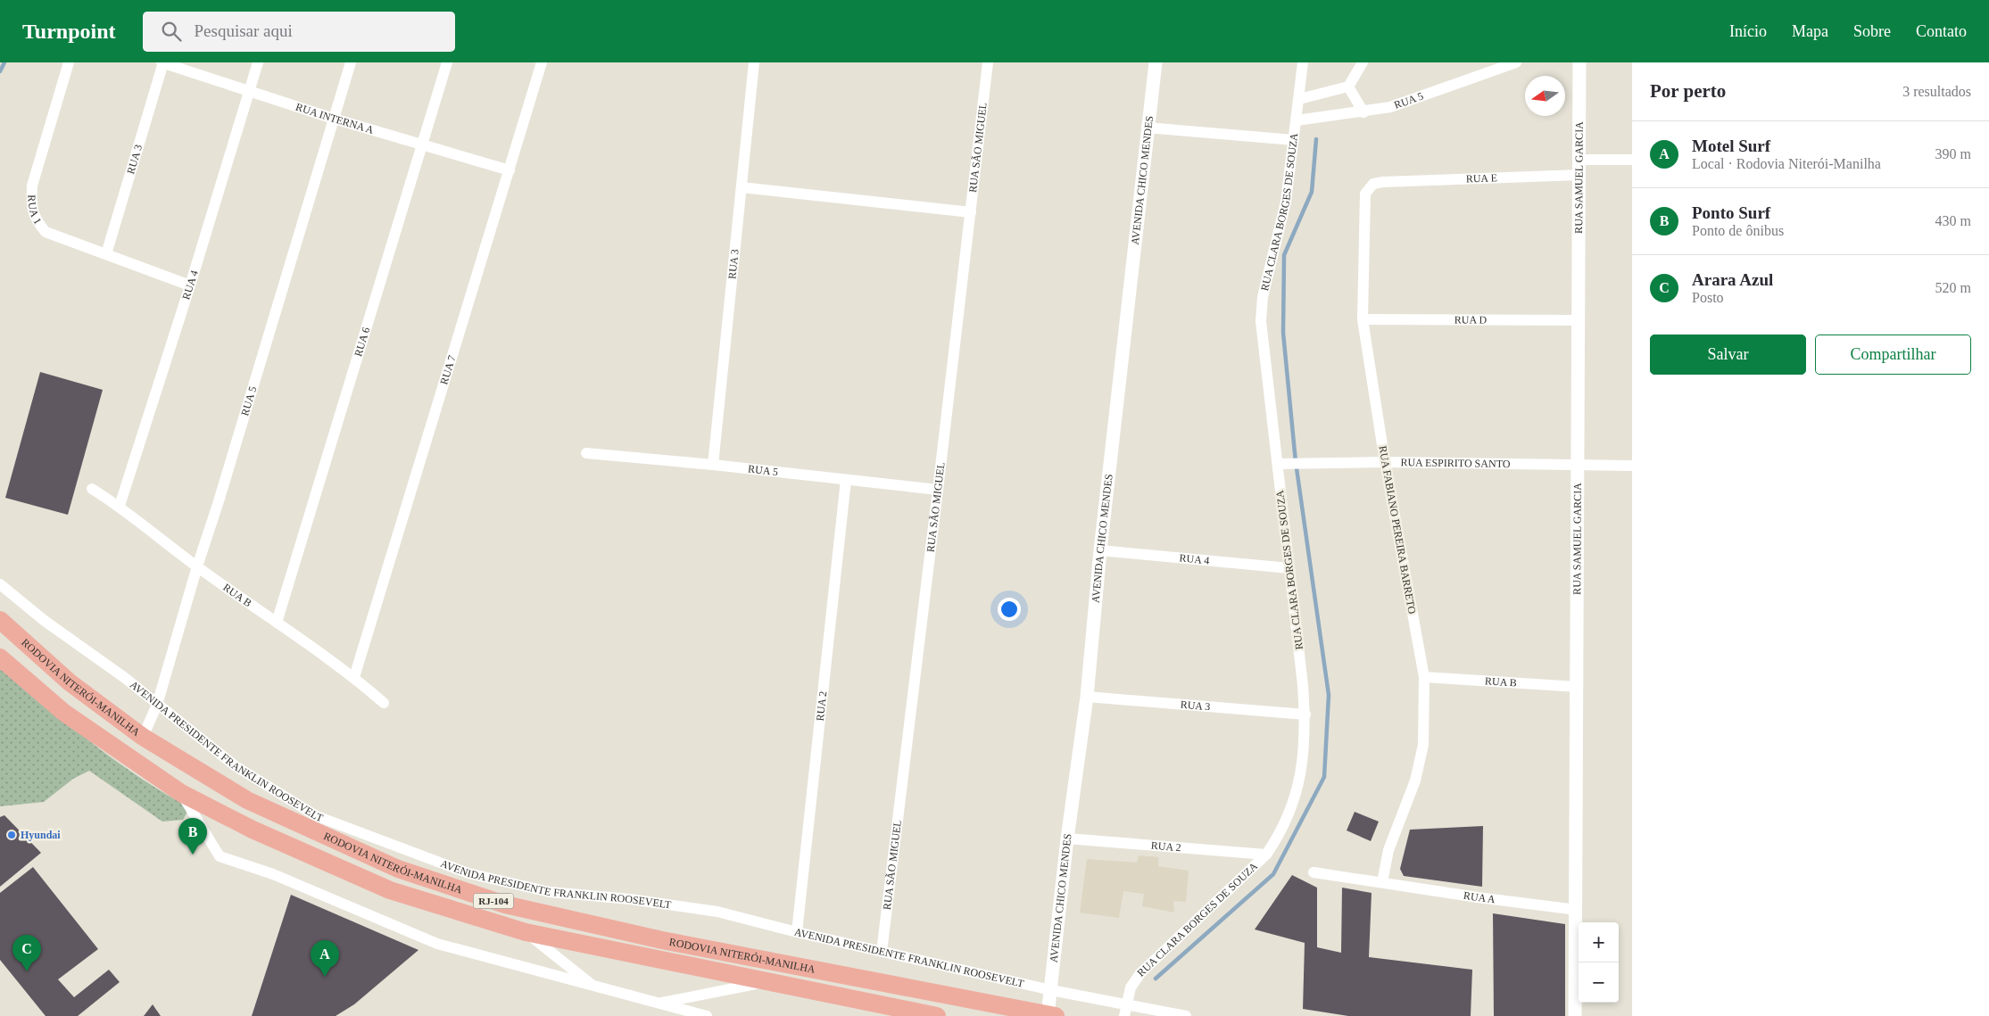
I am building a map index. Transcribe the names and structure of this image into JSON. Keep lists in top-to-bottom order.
{
  "streets": {
    "highway": ["RODOVIA NITERÓI-MANILHA", "RJ-104"],
    "street": [
      "RUA 5",
      "RUA INTERNA A",
      "RUA SÃO MIGUEL",
      "RUA 3",
      "RUA E",
      "RUA SAMUEL GARCIA",
      "AVENIDA CHICO MENDES",
      "RUA 1",
      "RUA CLARA BORGES DE SOUZA",
      "RUA 4",
      "RUA D",
      "RUA 6",
      "RUA 7",
      "RUA ESPIRITO SANTO",
      "RUA FABIANO PEREIRA BARRETO",
      "RUA B",
      "RUA 2",
      "AVENIDA PRESIDENTE FRANKLIN ROOSEVELT",
      "RUA A"
    ]
  },
  "crossings": [
    ["RUA 5", "RUA INTERNA A"],
    ["RUA 5", "RUA SÃO MIGUEL"],
    ["RUA 5", "RUA 3"],
    ["RUA 5", "RUA CLARA BORGES DE SOUZA"],
    ["RUA 5", "RUA B"],
    ["RUA 5", "RODOVIA NITERÓI-MANILHA"],
    ["RUA 5", "RUA 2"],
    ["RUA 5", "AVENIDA PRESIDENTE FRANKLIN ROOSEVELT"],
    ["RUA INTERNA A", "RUA 3"],
    ["RUA INTERNA A", "RUA 4"],
    ["RUA INTERNA A", "RUA 6"],
    ["RUA INTERNA A", "RUA 7"],
    ["RUA SÃO MIGUEL", "AVENIDA PRESIDENTE FRANKLIN ROOSEVELT"],
    ["RUA 3", "AVENIDA CHICO MENDES"],
    ["RUA 3", "RUA 1"],
    ["RUA 3", "RUA CLARA BORGES DE SOUZA"],
    ["RUA E", "RUA SAMUEL GARCIA"],
    ["RUA E", "RUA FABIANO PEREIRA BARRETO"],
    ["RUA SAMUEL GARCIA", "RUA D"],
    ["RUA SAMUEL GARCIA", "RUA ESPIRITO SANTO"],
    ["RUA SAMUEL GARCIA", "RUA B"],
    ["RUA SAMUEL GARCIA", "RUA A"],
    ["AVENIDA CHICO MENDES", "RUA 4"],
    ["AVENIDA CHICO MENDES", "RODOVIA NITERÓI-MANILHA"],
    ["AVENIDA CHICO MENDES", "RUA 2"],
    ["AVENIDA CHICO MENDES", "AVENIDA PRESIDENTE FRANKLIN ROOSEVELT"],
    ["RUA 1", "RUA 4"],
    ["RUA CLARA BORGES DE SOUZA", "RUA 4"],
    ["RUA CLARA BORGES DE SOUZA", "RUA ESPIRITO SANTO"],
    ["RUA CLARA BORGES DE SOUZA", "RUA 2"],
    ["RUA CLARA BORGES DE SOUZA", "AVENIDA PRESIDENTE FRANKLIN ROOSEVELT"],
    ["RUA 4", "RUA B"],
    ["RUA D", "RUA FABIANO PEREIRA BARRETO"],
    ["RUA 6", "RUA B"],
    ["RUA 7", "RUA B"],
    ["RUA ESPIRITO SANTO", "RUA FABIANO PEREIRA BARRETO"],
    ["RUA FABIANO PEREIRA BARRETO", "RUA B"],
    ["RUA FABIANO PEREIRA BARRETO", "RUA A"],
    ["RUA 2", "AVENIDA PRESIDENTE FRANKLIN ROOSEVELT"]
  ],
  "places": ["Hyundai"],
  "north": "left",
  "page": {
    "header": "Turnpoint",
    "search": "Pesquisar aqui",
    "nav": [
      "Início",
      "Mapa",
      "Sobre",
      "Contato"
    ],
    "heading": ["Por perto", "3 resultados"],
    "list": [
      {
        "mark": "A",
        "name": "Motel Surf",
        "note": "Local · Rodovia Niterói-Manilha",
        "value": "390 m"
      },
      {
        "mark": "B",
        "name": "Ponto Surf",
        "note": "Ponto de ônibus",
        "value": "430 m"
      },
      {
        "mark": "C",
        "name": "Arara Azul",
        "note": "Posto",
        "value": "520 m"
      }
    ],
    "buttons": ["Salvar", "Compartilhar"],
    "pins": ["B", "C", "A"],
    "map_buttons": ["+", "−"]
  }
}
